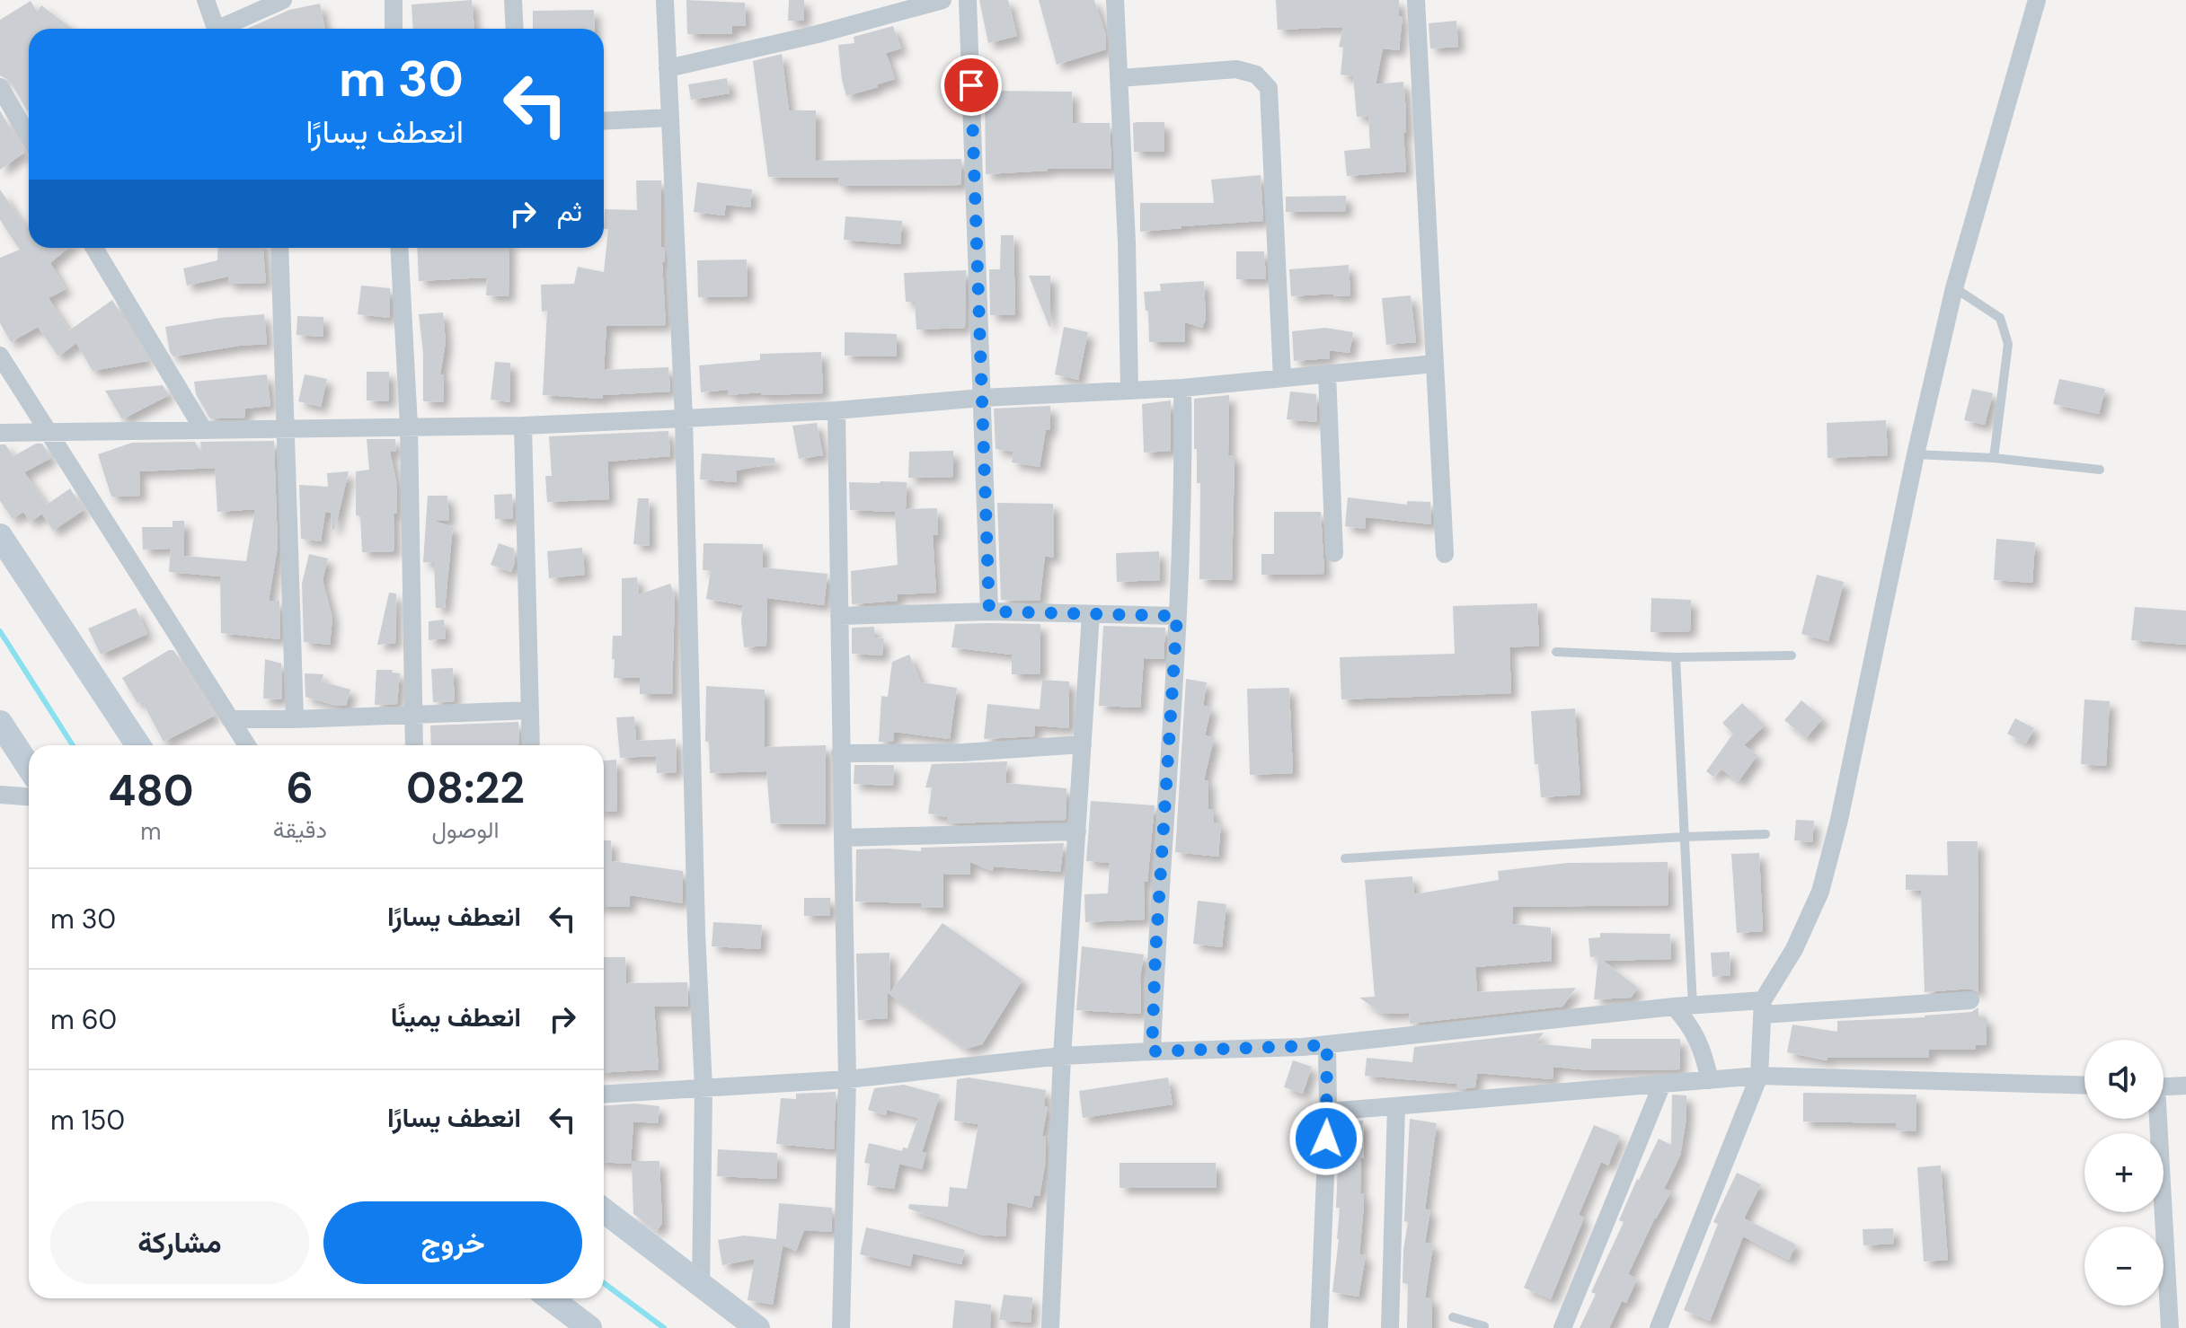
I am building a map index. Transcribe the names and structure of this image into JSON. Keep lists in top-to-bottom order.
{
  "page": {
    "turn": ["30 m", "انعطف يسارًا"],
    "then": "ثم",
    "eta": [
      "08:22",
      "الوصول",
      "6",
      "دقيقة",
      "480",
      "m"
    ],
    "list": [
      {
        "name": "انعطف يسارًا",
        "value": "30 m"
      },
      {
        "name": "انعطف يمينًا",
        "value": "60 m"
      },
      {
        "name": "انعطف يسارًا",
        "value": "150 m"
      }
    ],
    "map_buttons": ["+", "−"],
    "buttons": ["خروج", "مشاركة"]
  }
}
